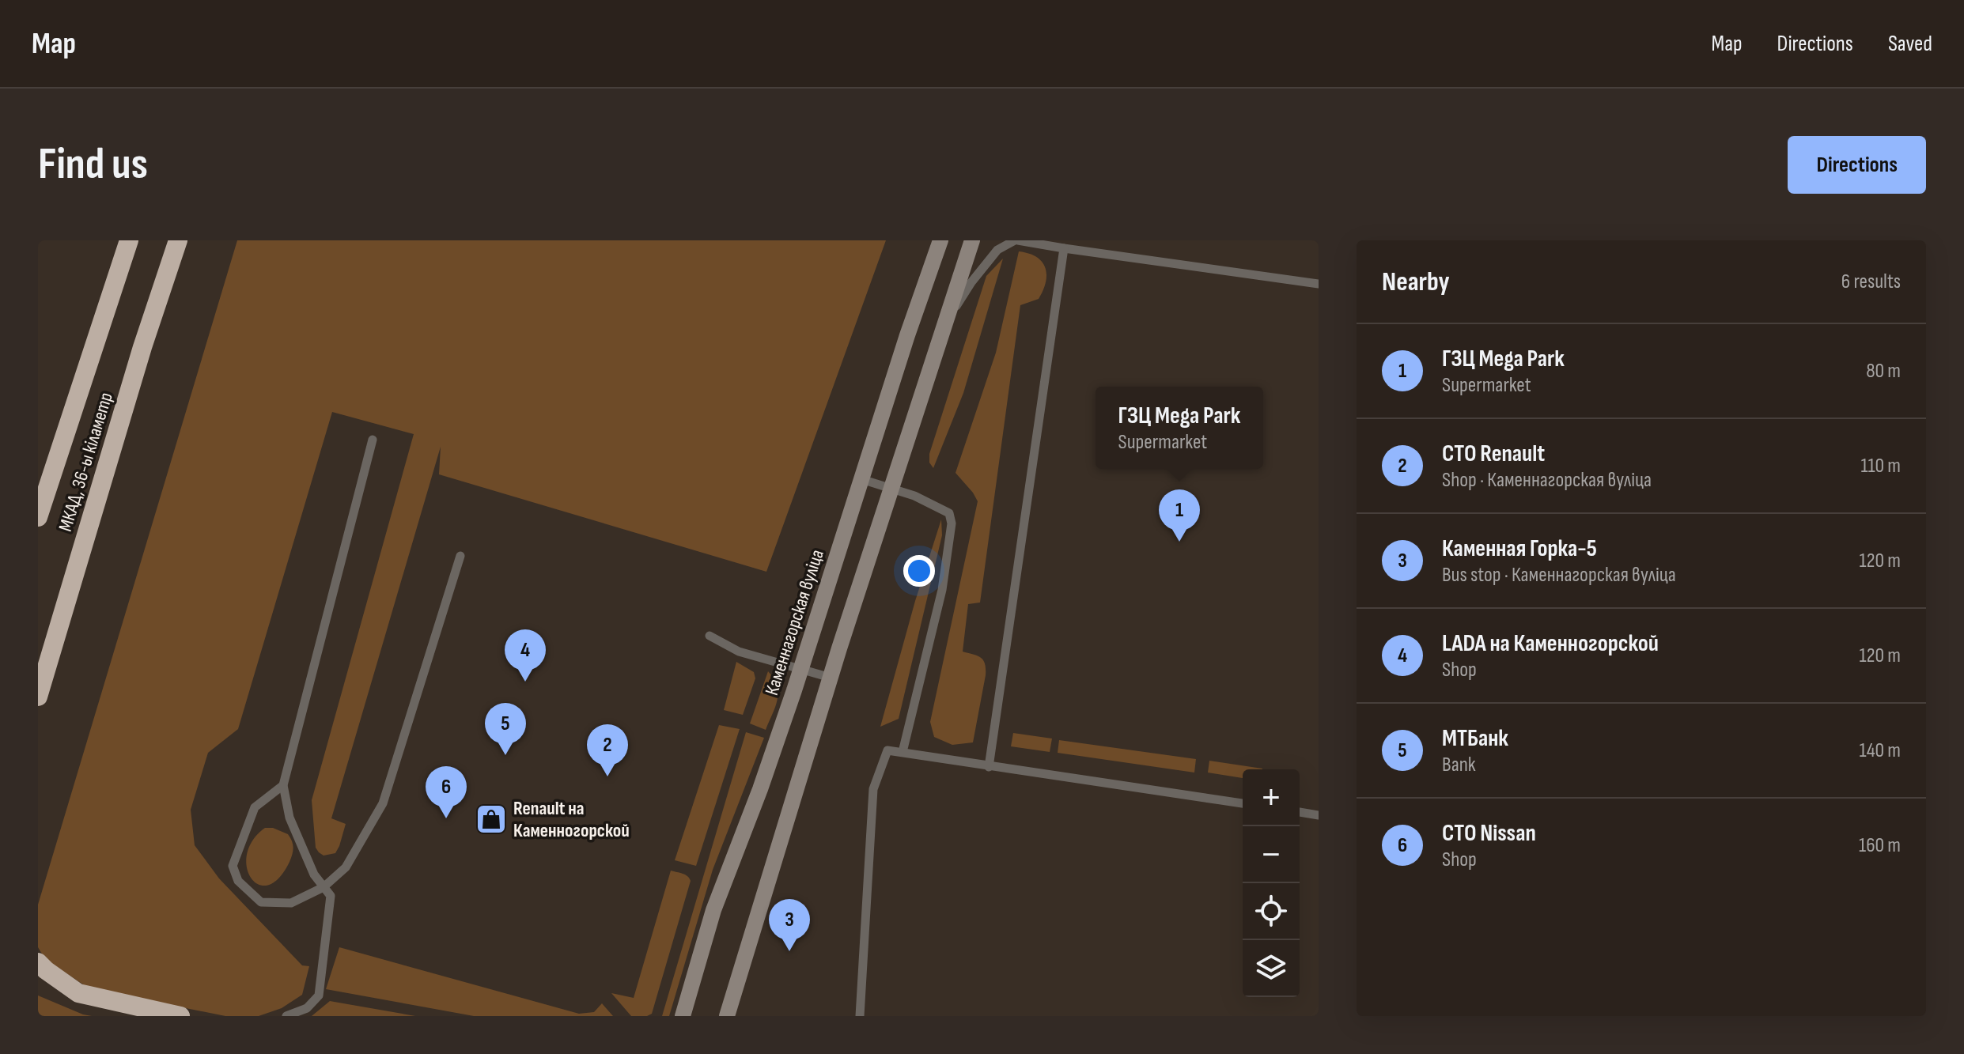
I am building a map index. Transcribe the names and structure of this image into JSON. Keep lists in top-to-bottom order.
{
  "streets": {
    "highway": ["МКАД, 36-ы кіламетр"],
    "main road": ["Каменнагорская вуліца"]
  },
  "places": {
    "shop": ["Renault на Каменногорской"]
  },
  "page": {
    "header": "Map",
    "nav": ["Map", "Directions", "Saved"],
    "buttons": "Directions",
    "title": "Find us",
    "heading": ["Nearby", "6 results"],
    "list": [
      {
        "mark": "1",
        "name": "ГЗЦ Mega Park",
        "note": "Supermarket",
        "value": "80 m"
      },
      {
        "mark": "2",
        "name": "СТО Renault",
        "note": "Shop · Каменнагорская вуліца",
        "value": "110 m"
      },
      {
        "mark": "3",
        "name": "Каменная Горка-5",
        "note": "Bus stop · Каменнагорская вуліца",
        "value": "120 m"
      },
      {
        "mark": "4",
        "name": "LADA на Каменногорской",
        "note": "Shop",
        "value": "120 m"
      },
      {
        "mark": "5",
        "name": "МТБанк",
        "note": "Bank",
        "value": "140 m"
      },
      {
        "mark": "6",
        "name": "СТО Nissan",
        "note": "Shop",
        "value": "160 m"
      }
    ],
    "popup": ["ГЗЦ Mega Park", "Supermarket"],
    "pins": [
      "1",
      "4",
      "5",
      "2",
      "6",
      "3"
    ],
    "map_buttons": ["+", "−"]
  }
}
